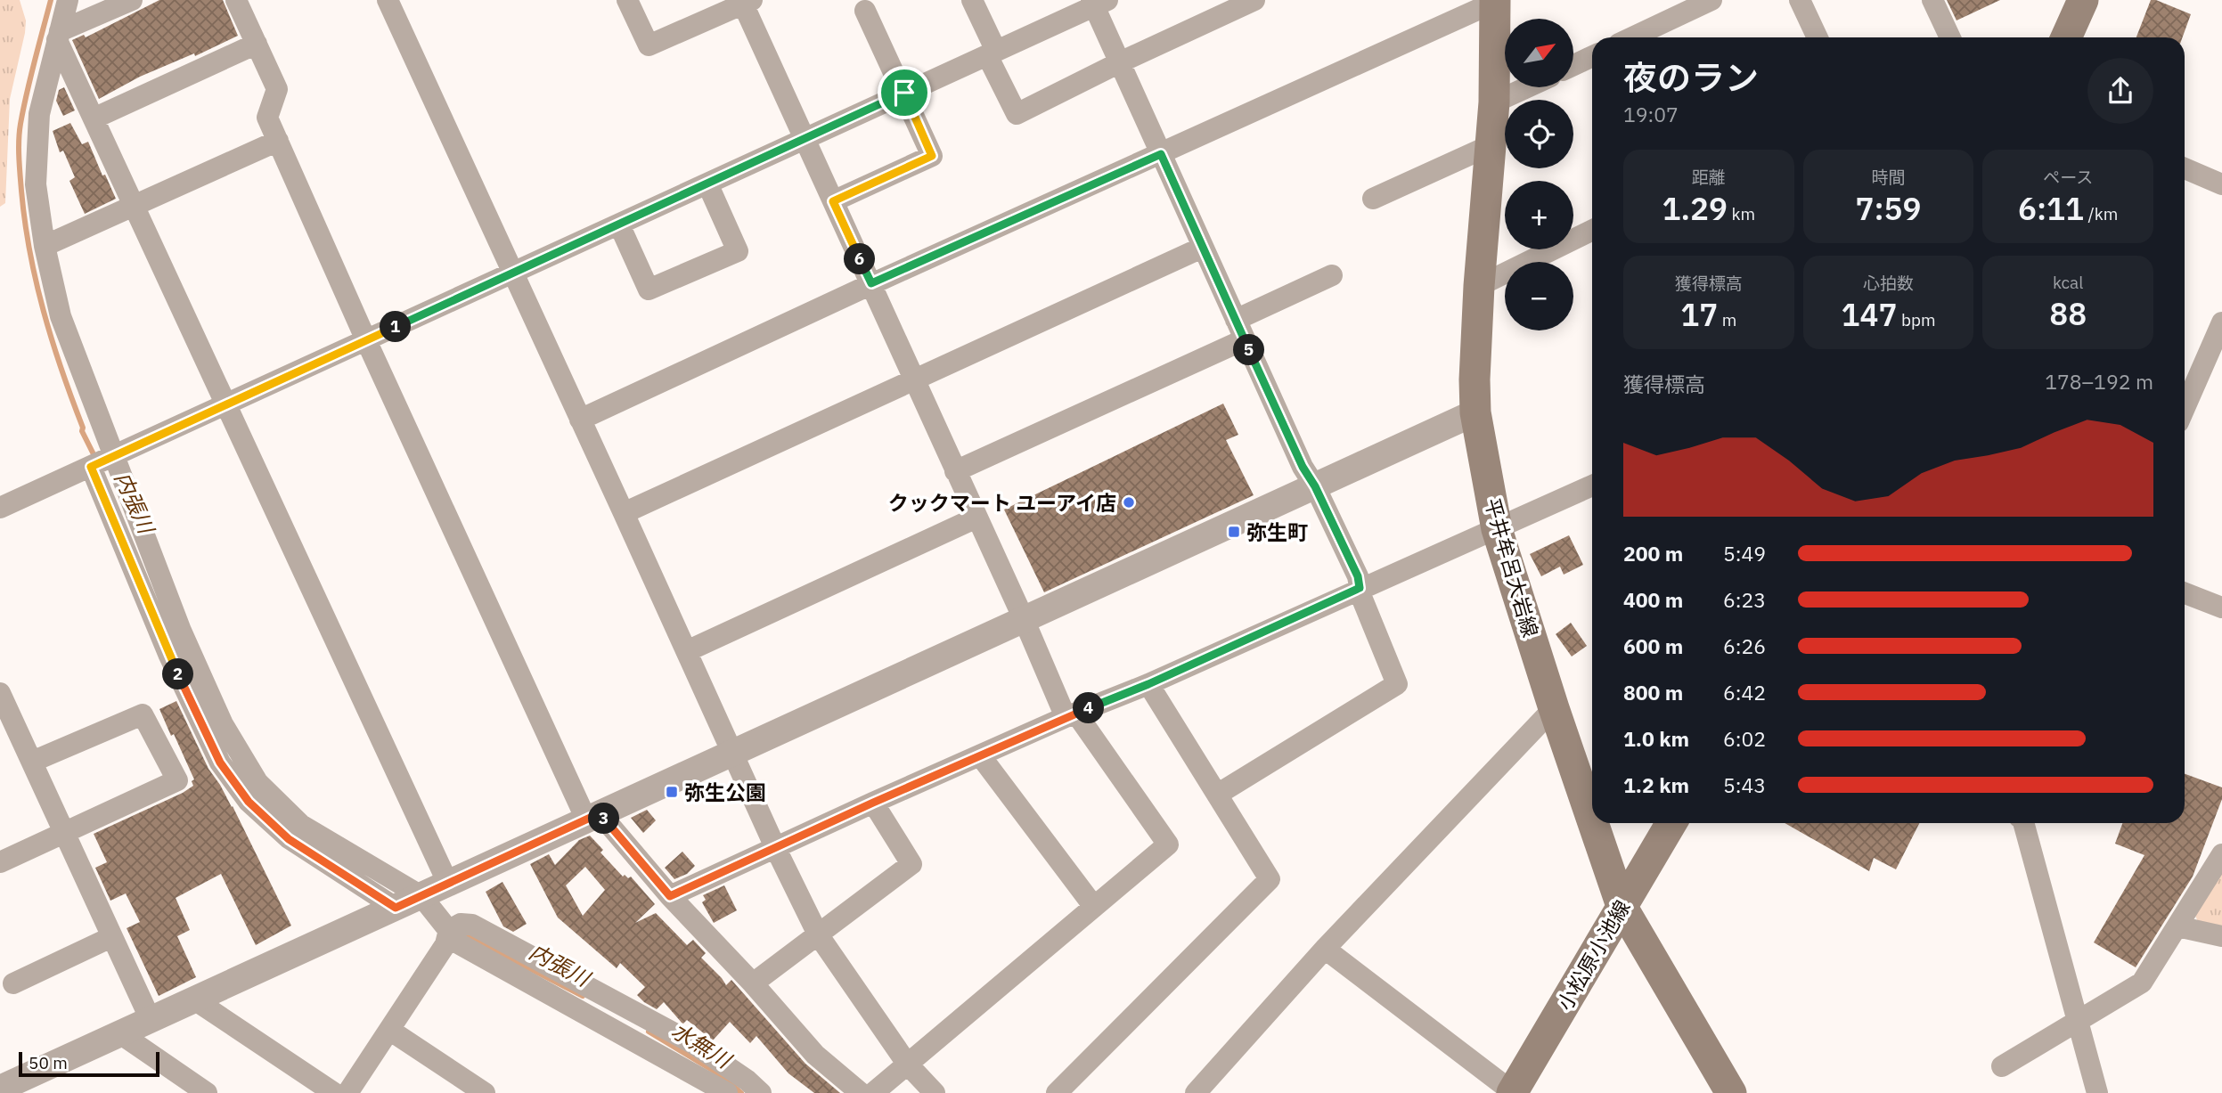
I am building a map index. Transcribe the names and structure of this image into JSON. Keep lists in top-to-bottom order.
{
  "streets": {
    "main road": ["平井牟呂大岩線", "小松原小池線"]
  },
  "crossings": [
    ["平井牟呂大岩線", "小松原小池線"]
  ],
  "water": ["内張川", "水無川"],
  "places": {
    "other": ["クックマート ユーアイ店"],
    "transit": ["弥生町", "弥生公園"]
  },
  "scale_bar": "50 m",
  "north": "top right",
  "page": {
    "map_buttons": ["+", "−"],
    "heading": ["夜のラン", "19:07"],
    "stats": [
      ["距離", "1.29 km"],
      ["時間", "7:59"],
      ["ペース", "6:11 /km"],
      ["獲得標高", "17 m"],
      ["心拍数", "147 bpm"],
      ["kcal", "88"]
    ],
    "pins": [
      "6",
      "1",
      "5",
      "2",
      "4",
      "3"
    ],
    "chart": ["獲得標高", "178–192 m"],
    "list": [
      {
        "name": "200 m",
        "note": "5:49"
      },
      {
        "name": "400 m",
        "note": "6:23"
      },
      {
        "name": "600 m",
        "note": "6:26"
      },
      {
        "name": "800 m",
        "note": "6:42"
      },
      {
        "name": "1.0 km",
        "note": "6:02"
      },
      {
        "name": "1.2 km",
        "note": "5:43"
      }
    ],
    "scale": "50 m"
  }
}
